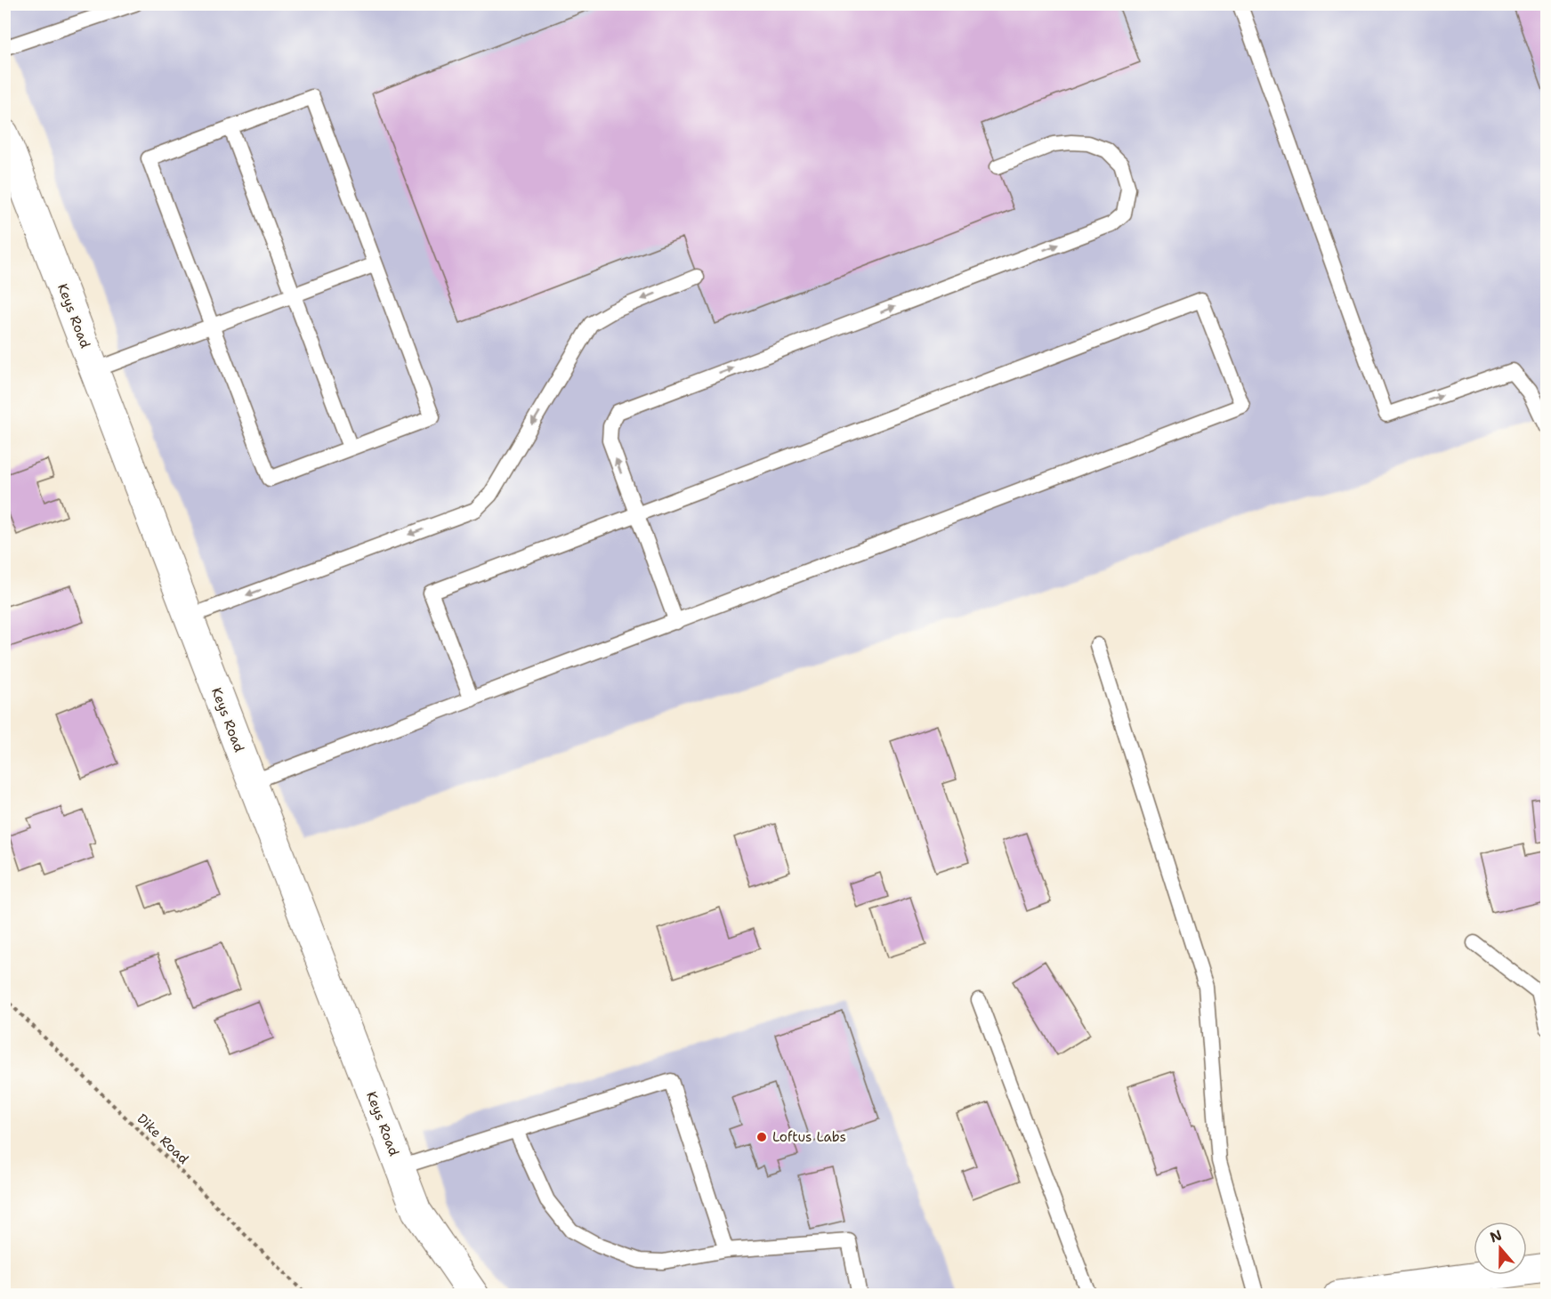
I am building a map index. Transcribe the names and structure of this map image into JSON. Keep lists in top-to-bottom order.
{
  "streets": {
    "street": ["Keys Road"],
    "path": ["Dike Road"]
  },
  "places": ["Loftus Labs"],
  "north": "top"
}
